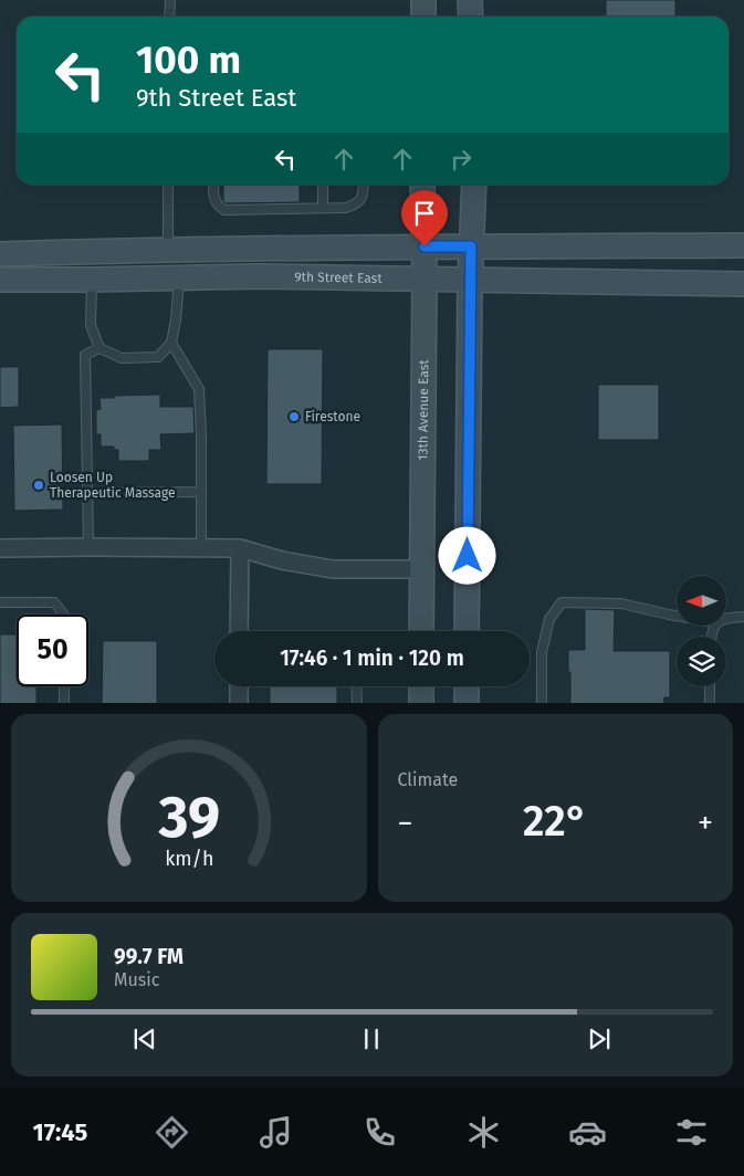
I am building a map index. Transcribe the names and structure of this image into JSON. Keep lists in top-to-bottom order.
{
  "streets": {
    "main road": ["9th Street East", "13th Avenue East"]
  },
  "crossings": [
    ["9th Street East", "13th Avenue East"]
  ],
  "places": ["Firestone", "Loosen Up Therapeutic Massage"],
  "north": "left",
  "page": {
    "turn": ["100 m", "9th Street East"],
    "limit": "50",
    "trip": "17:46 · 1 min · 120 m",
    "tile": "Climate",
    "heat": ["−", "22°", "+"],
    "song": ["99.7 FM", "Music"],
    "tabs": "17:45",
    "gauge": ["39", "km/h"]
  }
}
